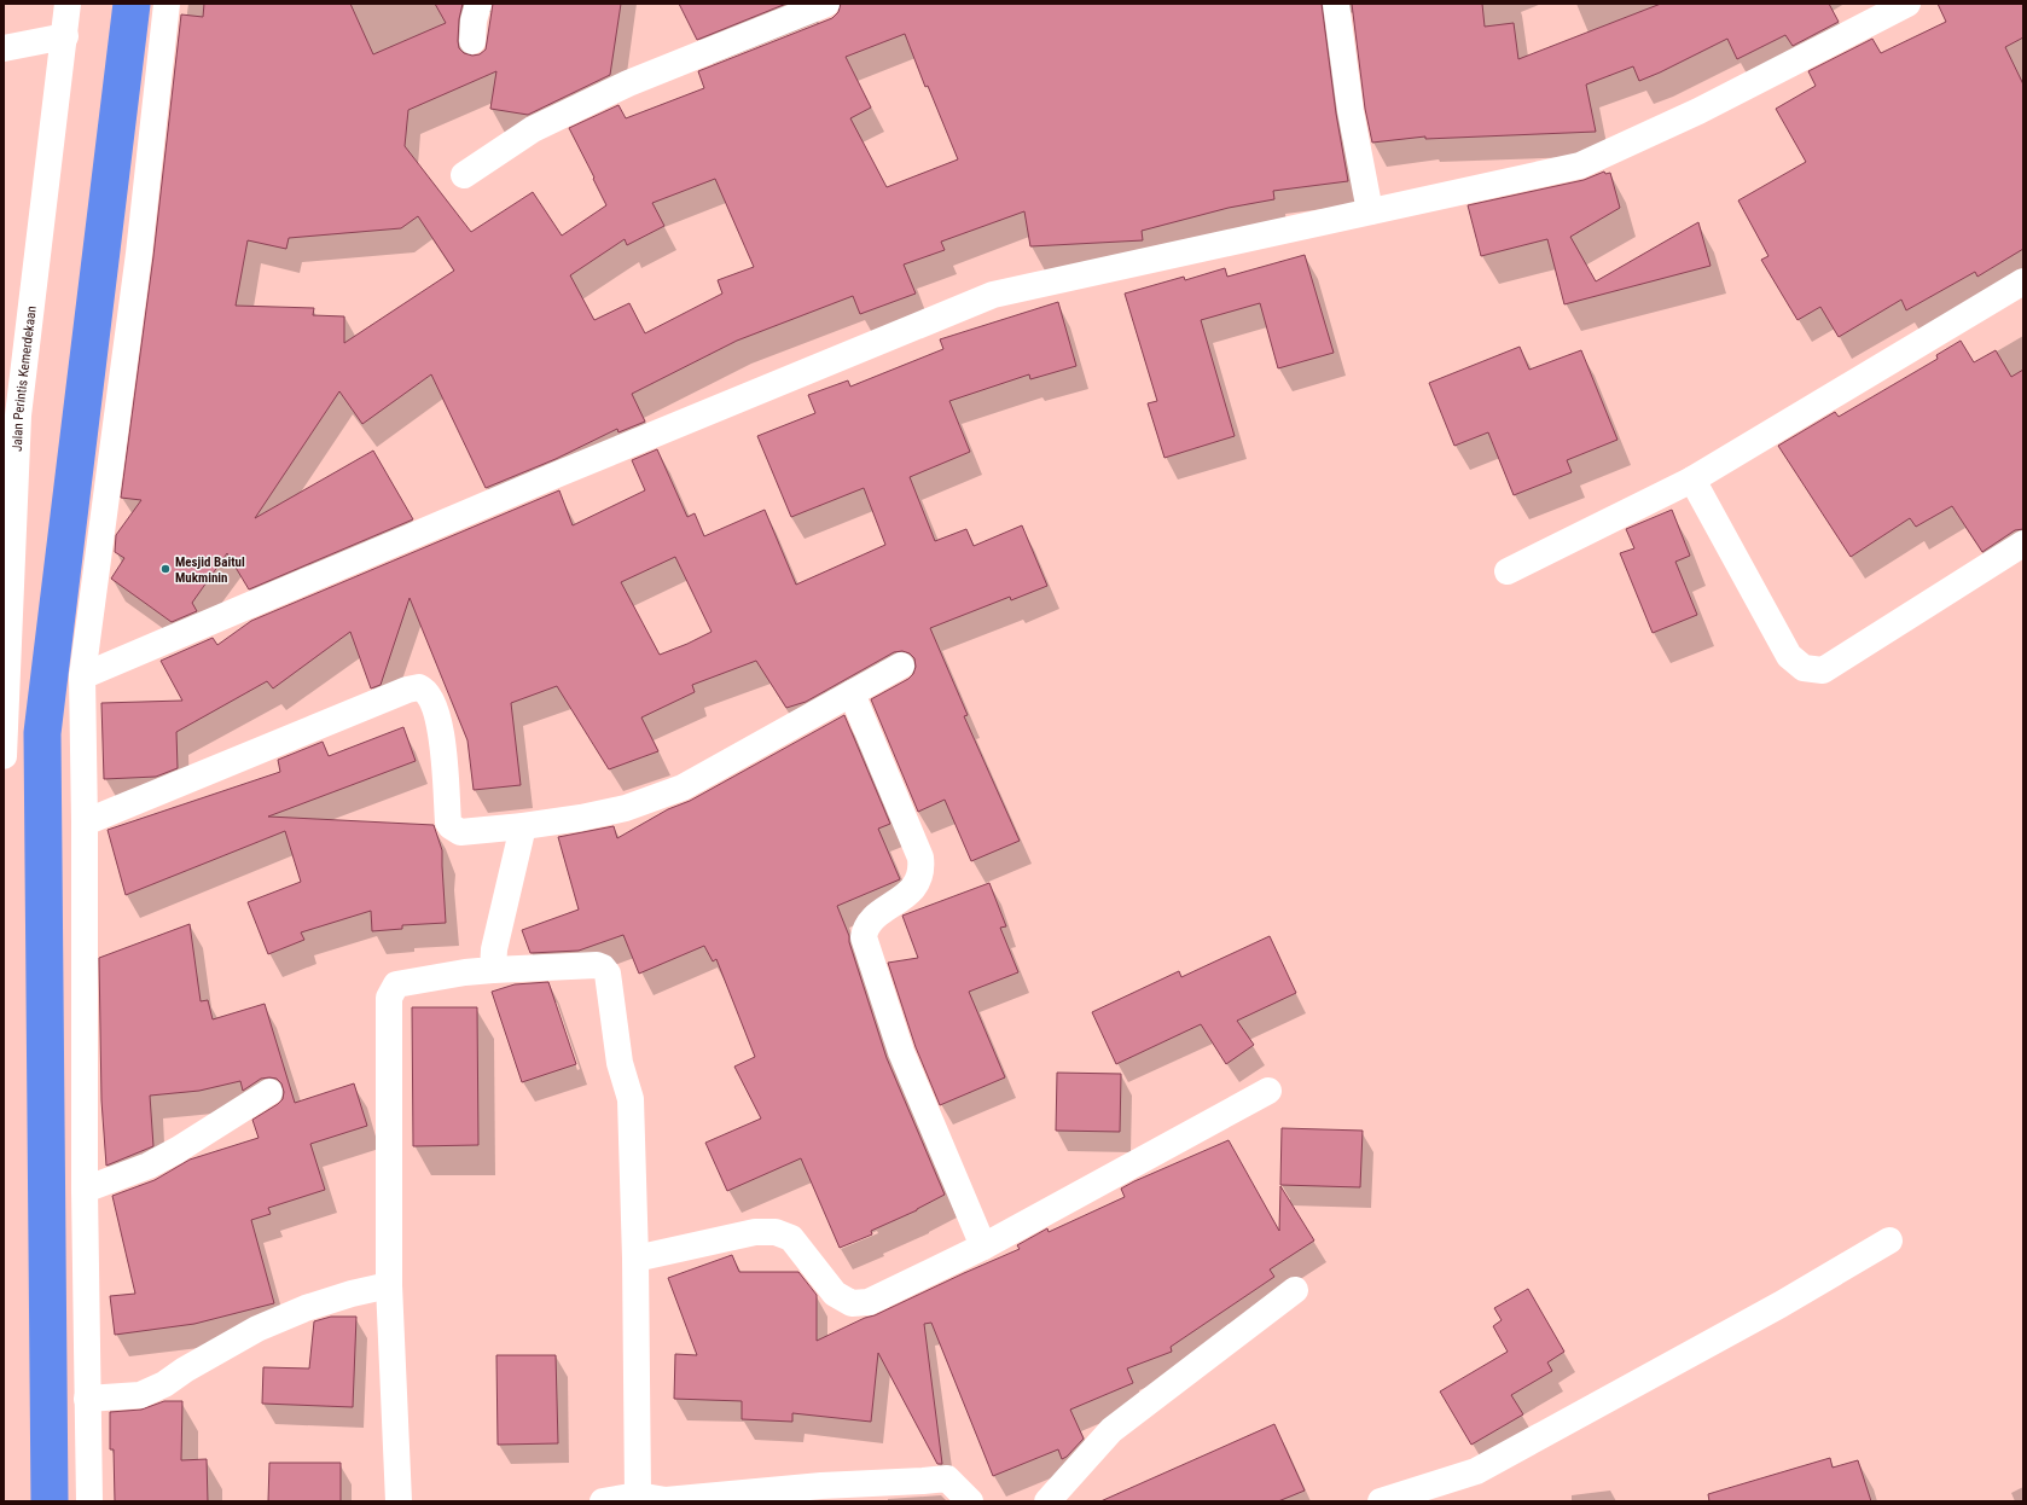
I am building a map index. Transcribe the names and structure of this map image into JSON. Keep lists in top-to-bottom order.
{
  "streets": {
    "street": ["Jalan Perintis Kemerdekaan"]
  },
  "places": ["Mesjid Baitul Mukminin"]
}
